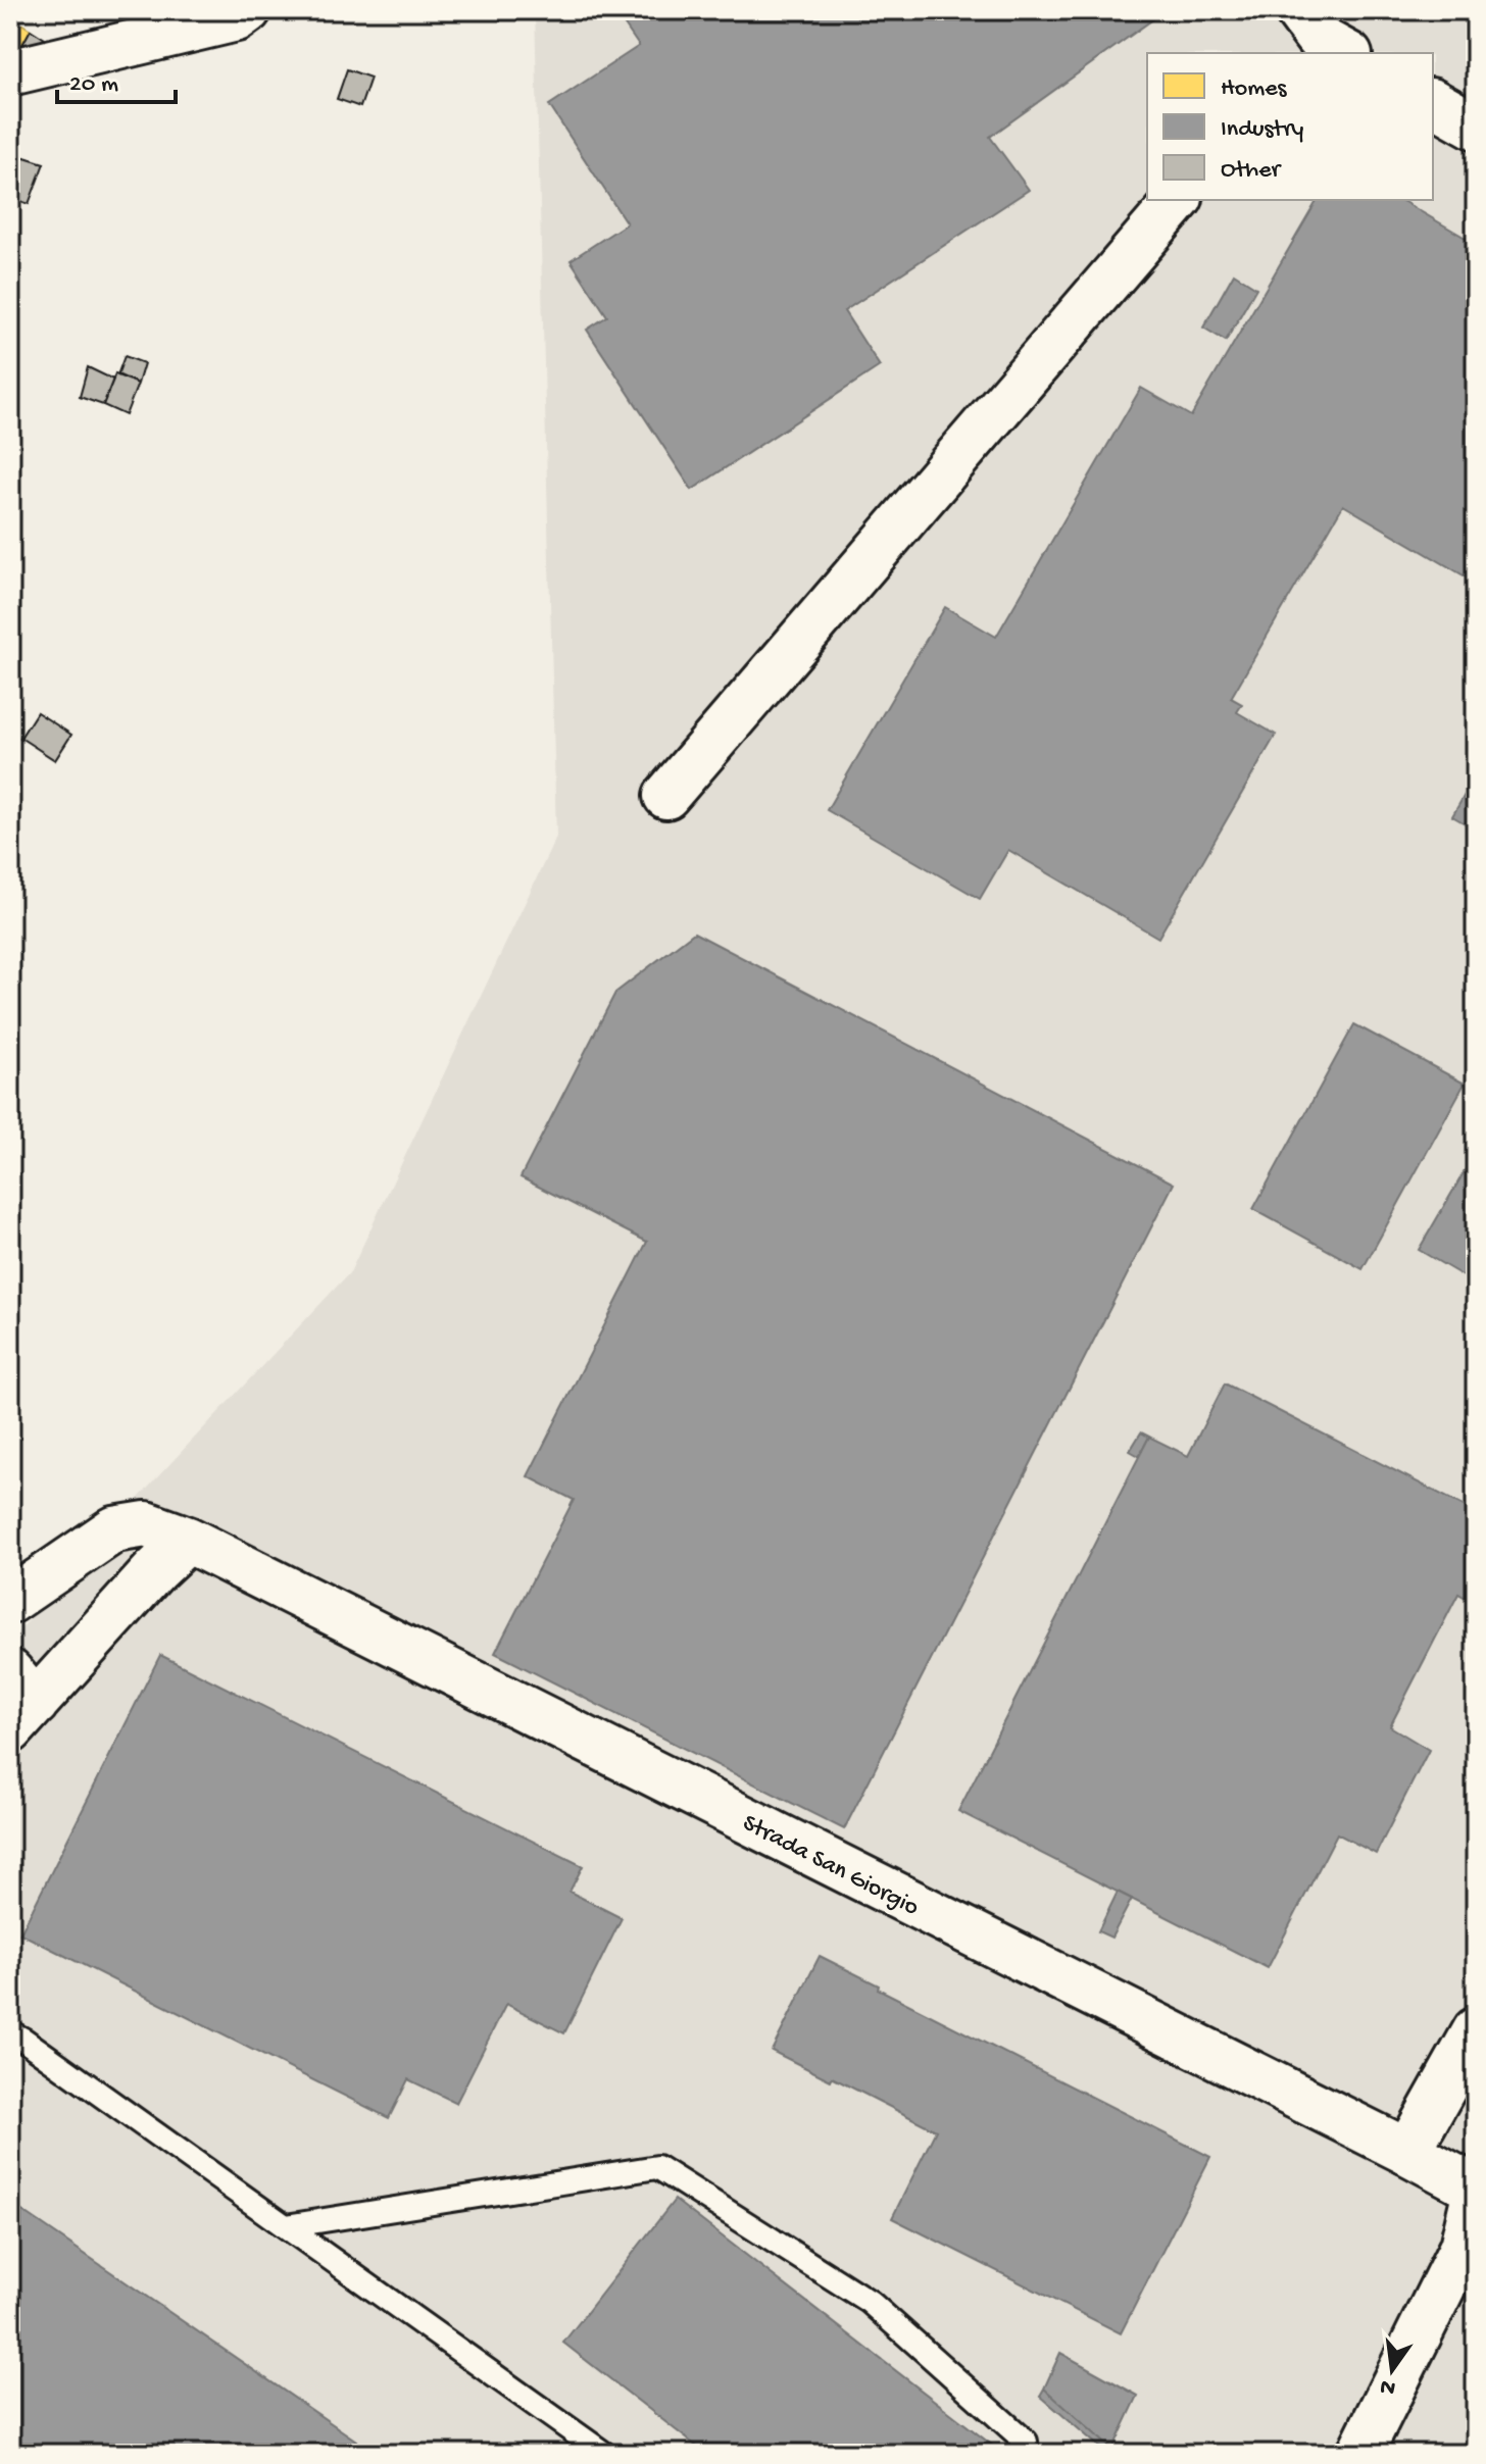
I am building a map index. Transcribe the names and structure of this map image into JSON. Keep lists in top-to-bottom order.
{
  "streets": {
    "street": ["Strada San Giorgio"]
  },
  "legend": ["Homes", "Industry", "Other"],
  "scale_bar": "20 m",
  "north": "bottom"
}
